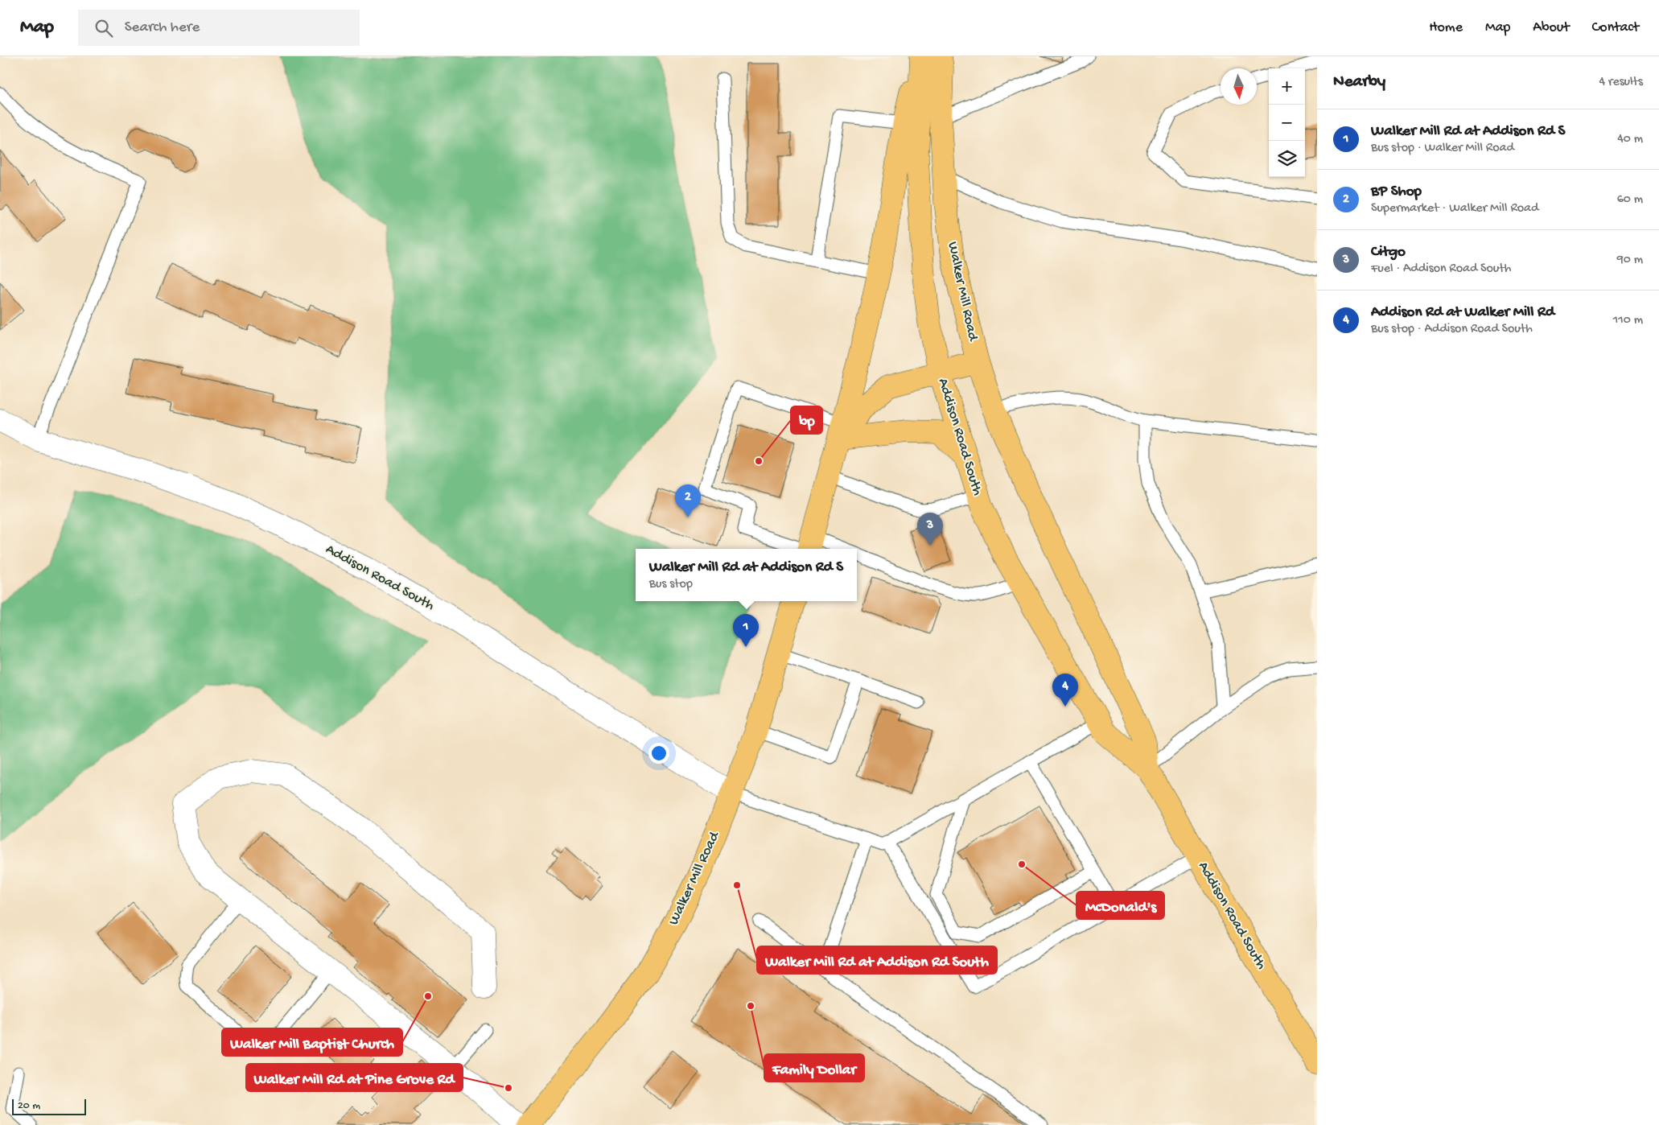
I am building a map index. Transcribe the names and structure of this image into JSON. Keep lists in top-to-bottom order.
{
  "streets": {
    "main road": ["Walker Mill Road", "Addison Road South"]
  },
  "crossings": [
    ["Walker Mill Road", "Addison Road South"]
  ],
  "places": [
    "bp",
    "McDonald's",
    "Walker Mill Rd at Addison Rd South",
    "Walker Mill Baptist Church",
    "Family Dollar",
    "Walker Mill Rd at Pine Grove Rd"
  ],
  "scale_bar": "20 m",
  "north": "bottom",
  "page": {
    "header": "Map",
    "search": "Search here",
    "nav": [
      "Home",
      "Map",
      "About",
      "Contact"
    ],
    "heading": ["Nearby", "4 results"],
    "map_buttons": ["+", "−"],
    "list": [
      {
        "mark": "1",
        "name": "Walker Mill Rd at Addison Rd S",
        "note": "Bus stop · Walker Mill Road",
        "value": "40 m"
      },
      {
        "mark": "2",
        "name": "BP Shop",
        "note": "Supermarket · Walker Mill Road",
        "value": "60 m"
      },
      {
        "mark": "3",
        "name": "Citgo",
        "note": "Fuel · Addison Road South",
        "value": "90 m"
      },
      {
        "mark": "4",
        "name": "Addison Rd at Walker Mill Rd",
        "note": "Bus stop · Addison Road South",
        "value": "110 m"
      }
    ],
    "pins": [
      "2",
      "3",
      "1",
      "4"
    ],
    "popup": ["Walker Mill Rd at Addison Rd S", "Bus stop"],
    "scale": "20 m"
  }
}
